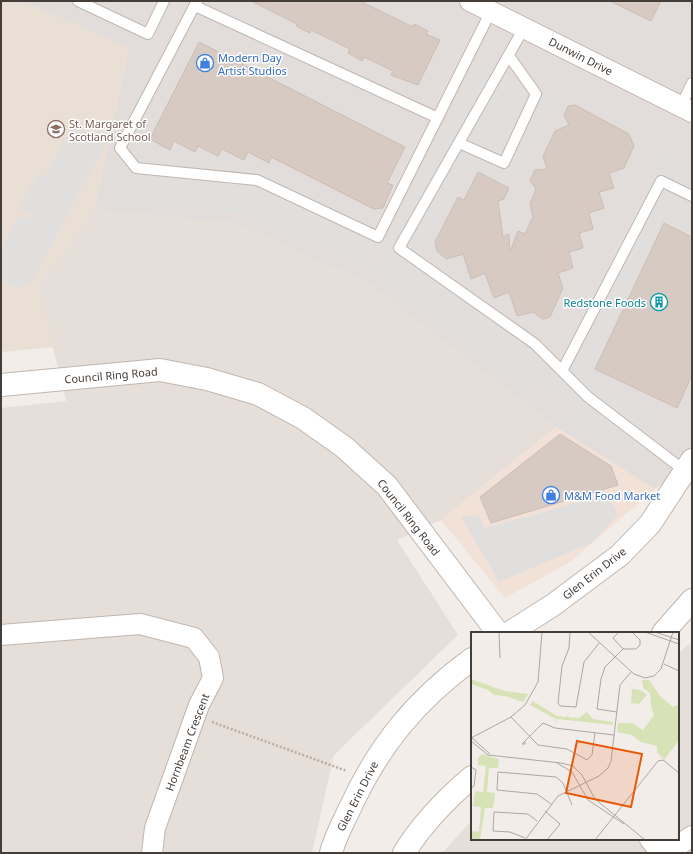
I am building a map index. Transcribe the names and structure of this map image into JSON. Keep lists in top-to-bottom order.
{
  "streets": {
    "street": [
      "Dunwin Drive",
      "Council Ring Road",
      "Glen Erin Drive",
      "Hornbeam Crescent"
    ]
  },
  "places": {
    "shop": ["Modern Day Artist Studios", "M&M Food Market"],
    "school or university": ["St. Margaret of Scotland School"],
    "building": ["Redstone Foods"]
  }
}
